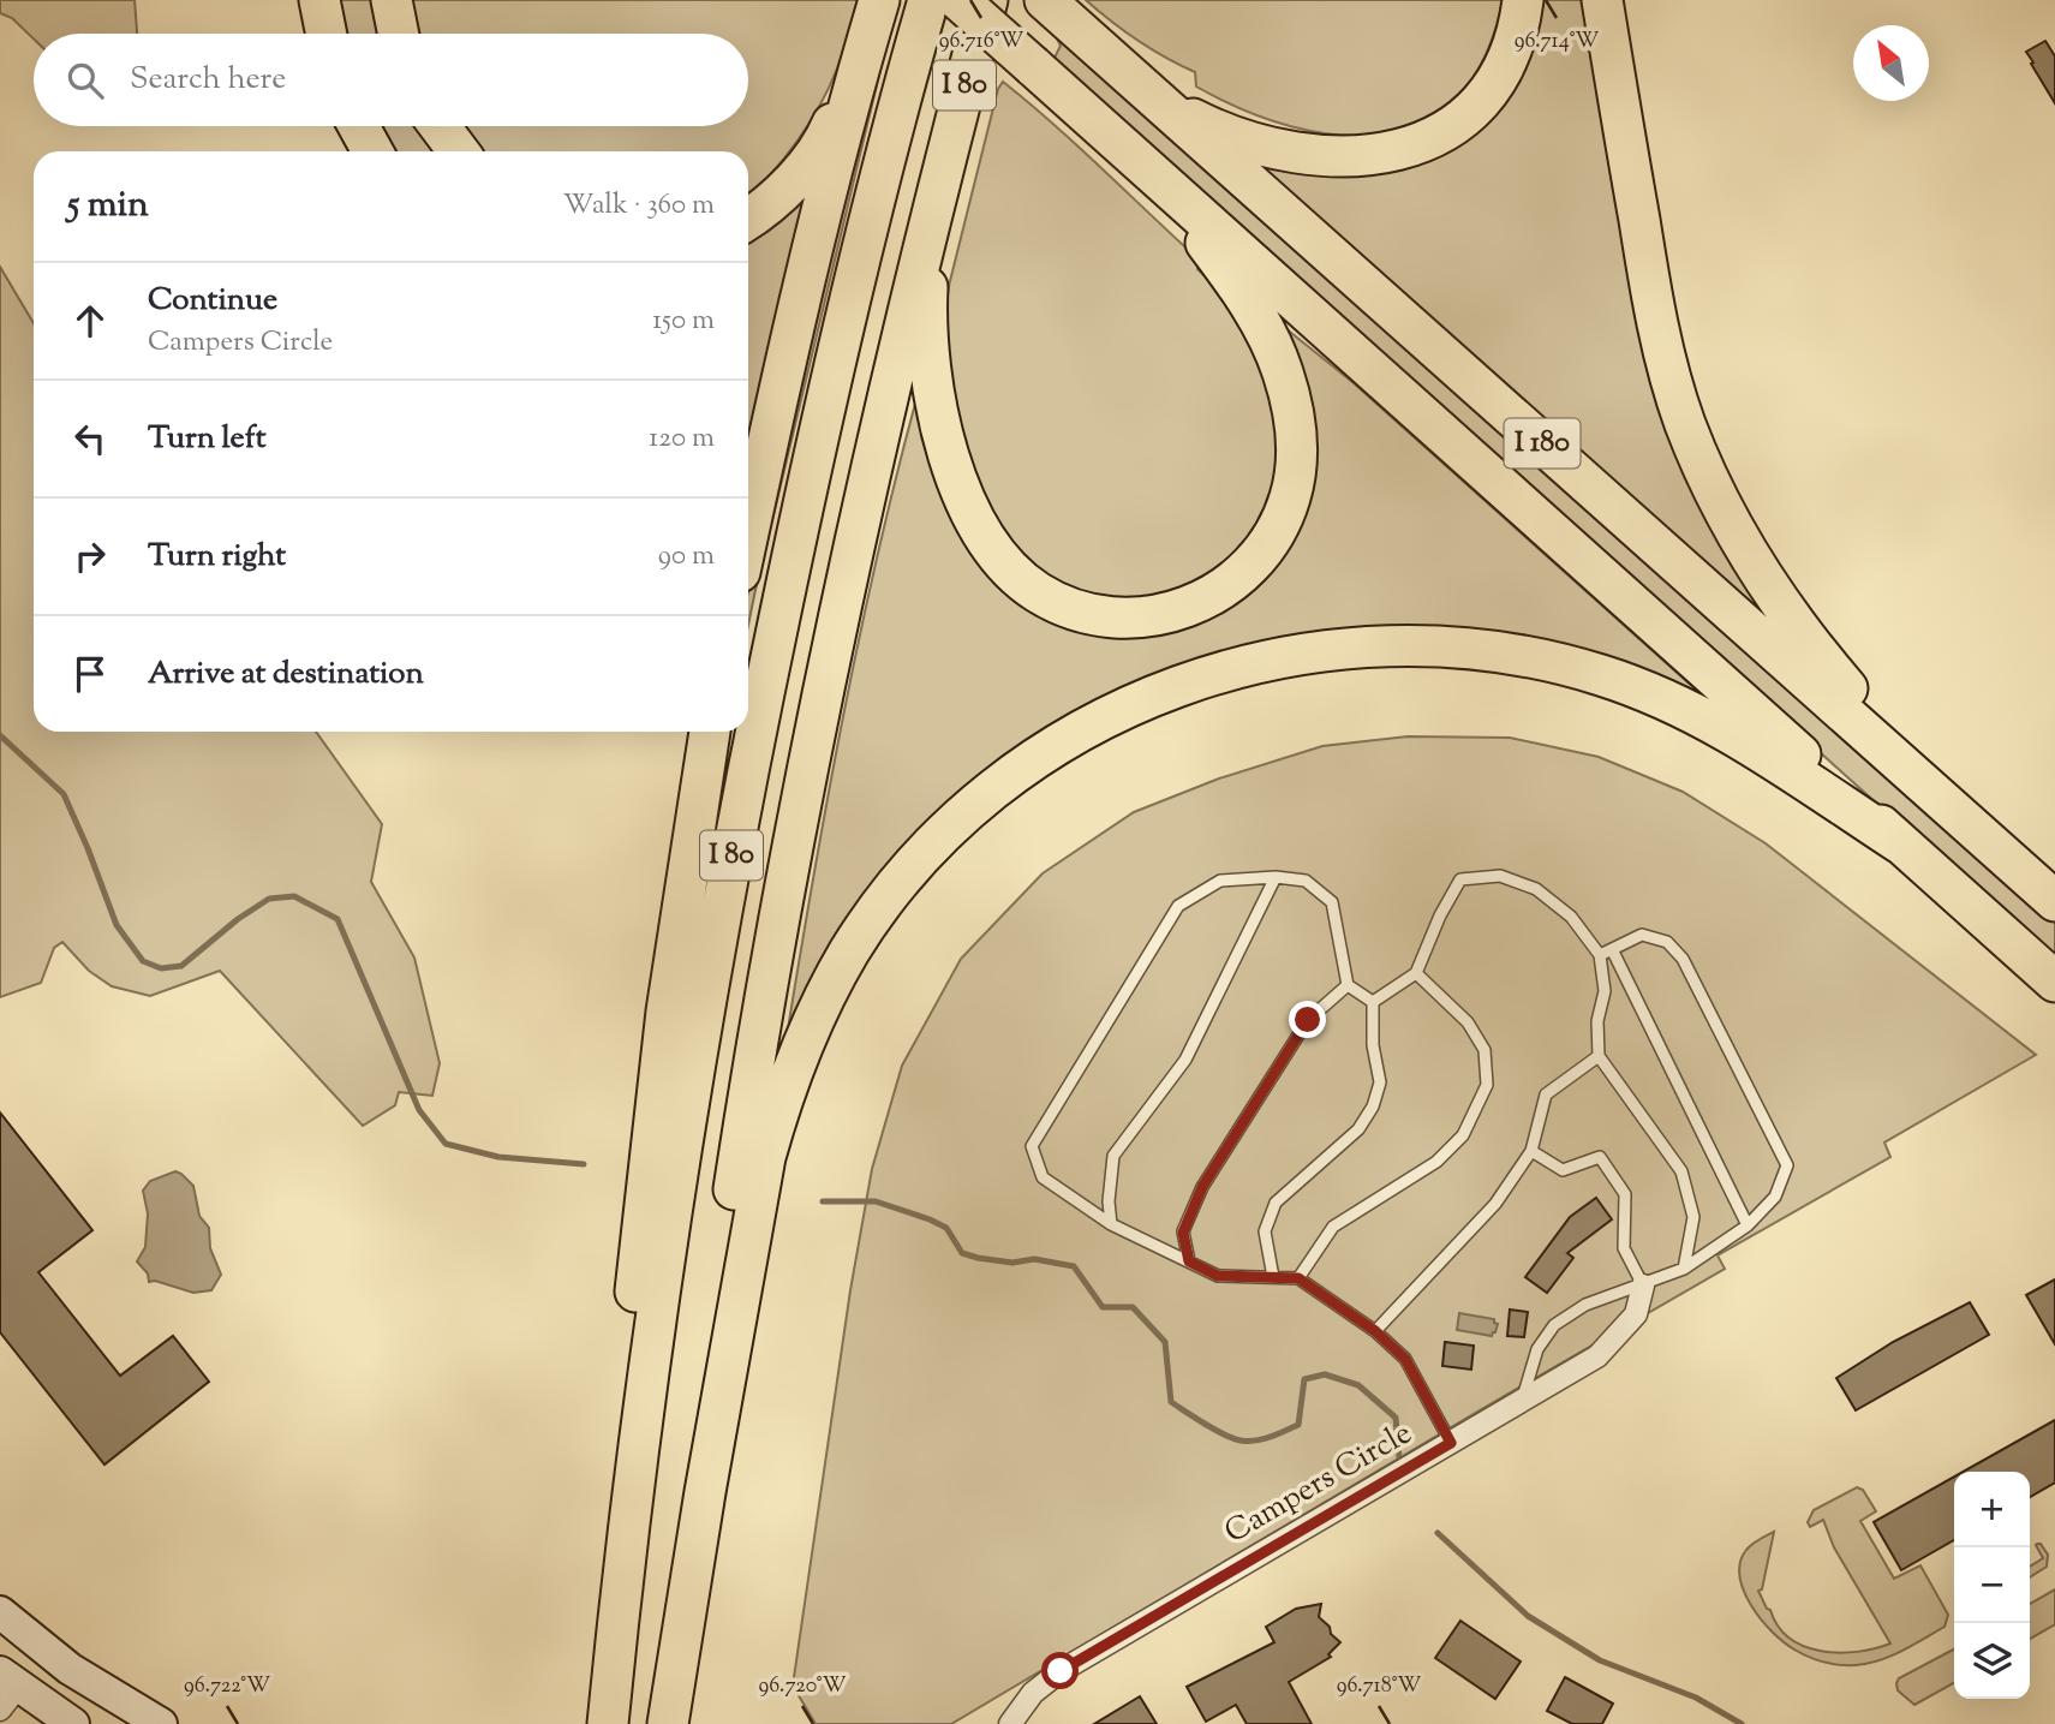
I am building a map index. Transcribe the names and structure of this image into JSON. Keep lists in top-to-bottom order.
{
  "streets": {
    "highway": ["I 80", "I 180"],
    "street": ["Campers Circle"]
  },
  "north": "top left",
  "page": {
    "search": "Search here",
    "heading": ["5 min", "Walk · 360 m"],
    "list": [
      ["Continue", "Campers Circle", "150 m"],
      ["Turn left", "120 m"],
      ["Turn right", "90 m"],
      "Arrive at destination"
    ],
    "map_buttons": ["+", "−"]
  },
  "coordinates": [
    "96.716°W",
    "96.714°W",
    "96.722°W",
    "96.720°W",
    "96.718°W"
  ]
}
